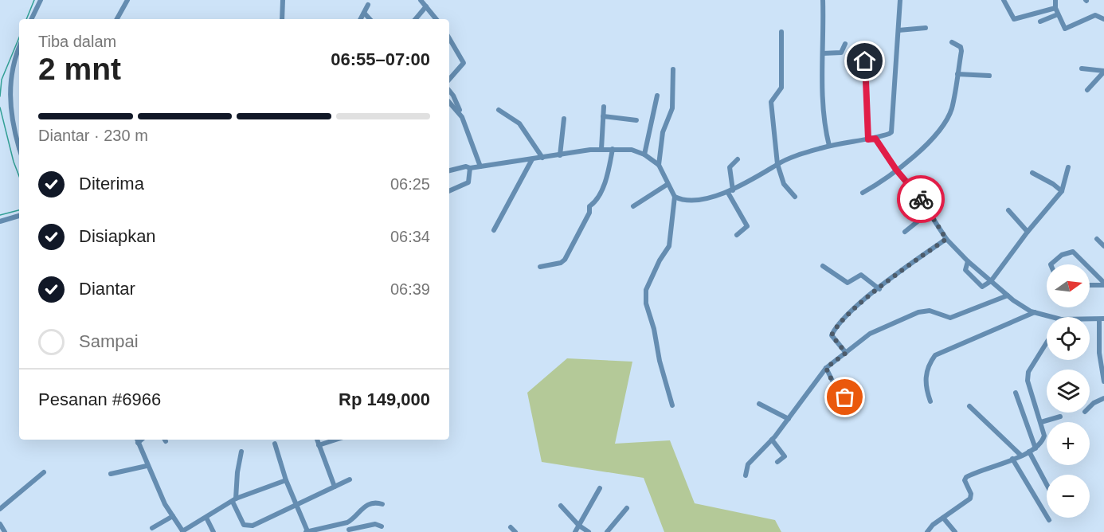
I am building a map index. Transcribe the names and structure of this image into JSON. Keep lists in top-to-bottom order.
{
  "north": "right",
  "page": {
    "heading": ["2 mnt", "Tiba dalam", "06:55–07:00"],
    "panel": ["Pesanan #6966", "Rp 149,000"],
    "bar": "Diantar · 230 m",
    "list": [
      ["Diterima", "06:25"],
      ["Disiapkan", "06:34"],
      ["Diantar", "06:39"],
      "Sampai"
    ],
    "map_buttons": ["+", "−"]
  }
}
